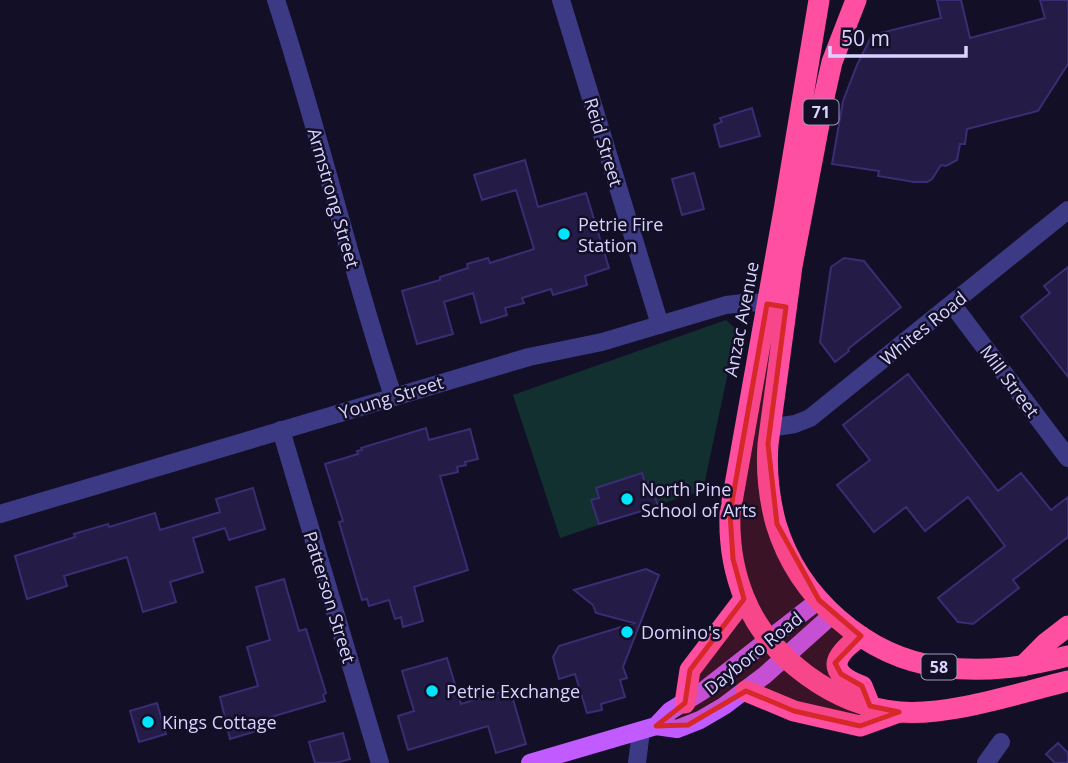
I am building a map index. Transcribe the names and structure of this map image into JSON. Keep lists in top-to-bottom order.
{
  "streets": {
    "highway": ["71", "Anzac Avenue", "58"],
    "main road": ["Dayboro Road"],
    "street": [
      "Reid Street",
      "Armstrong Street",
      "Whites Road",
      "Mill Street",
      "Young Street",
      "Patterson Street"
    ]
  },
  "crossings": [
    ["71", "Anzac Avenue"],
    ["71", "Dayboro Road"],
    ["Reid Street", "Young Street"],
    ["Armstrong Street", "Young Street"],
    ["Anzac Avenue", "Whites Road"],
    ["Anzac Avenue", "Young Street"],
    ["Anzac Avenue", "Dayboro Road"],
    ["Anzac Avenue", "58"],
    ["Whites Road", "Mill Street"],
    ["Young Street", "Patterson Street"],
    ["Dayboro Road", "58"]
  ],
  "places": [
    "Petrie Fire Station",
    "North Pine School of Arts",
    "Domino's",
    "Petrie Exchange",
    "Kings Cottage"
  ],
  "scale_bar": "50 m"
}
